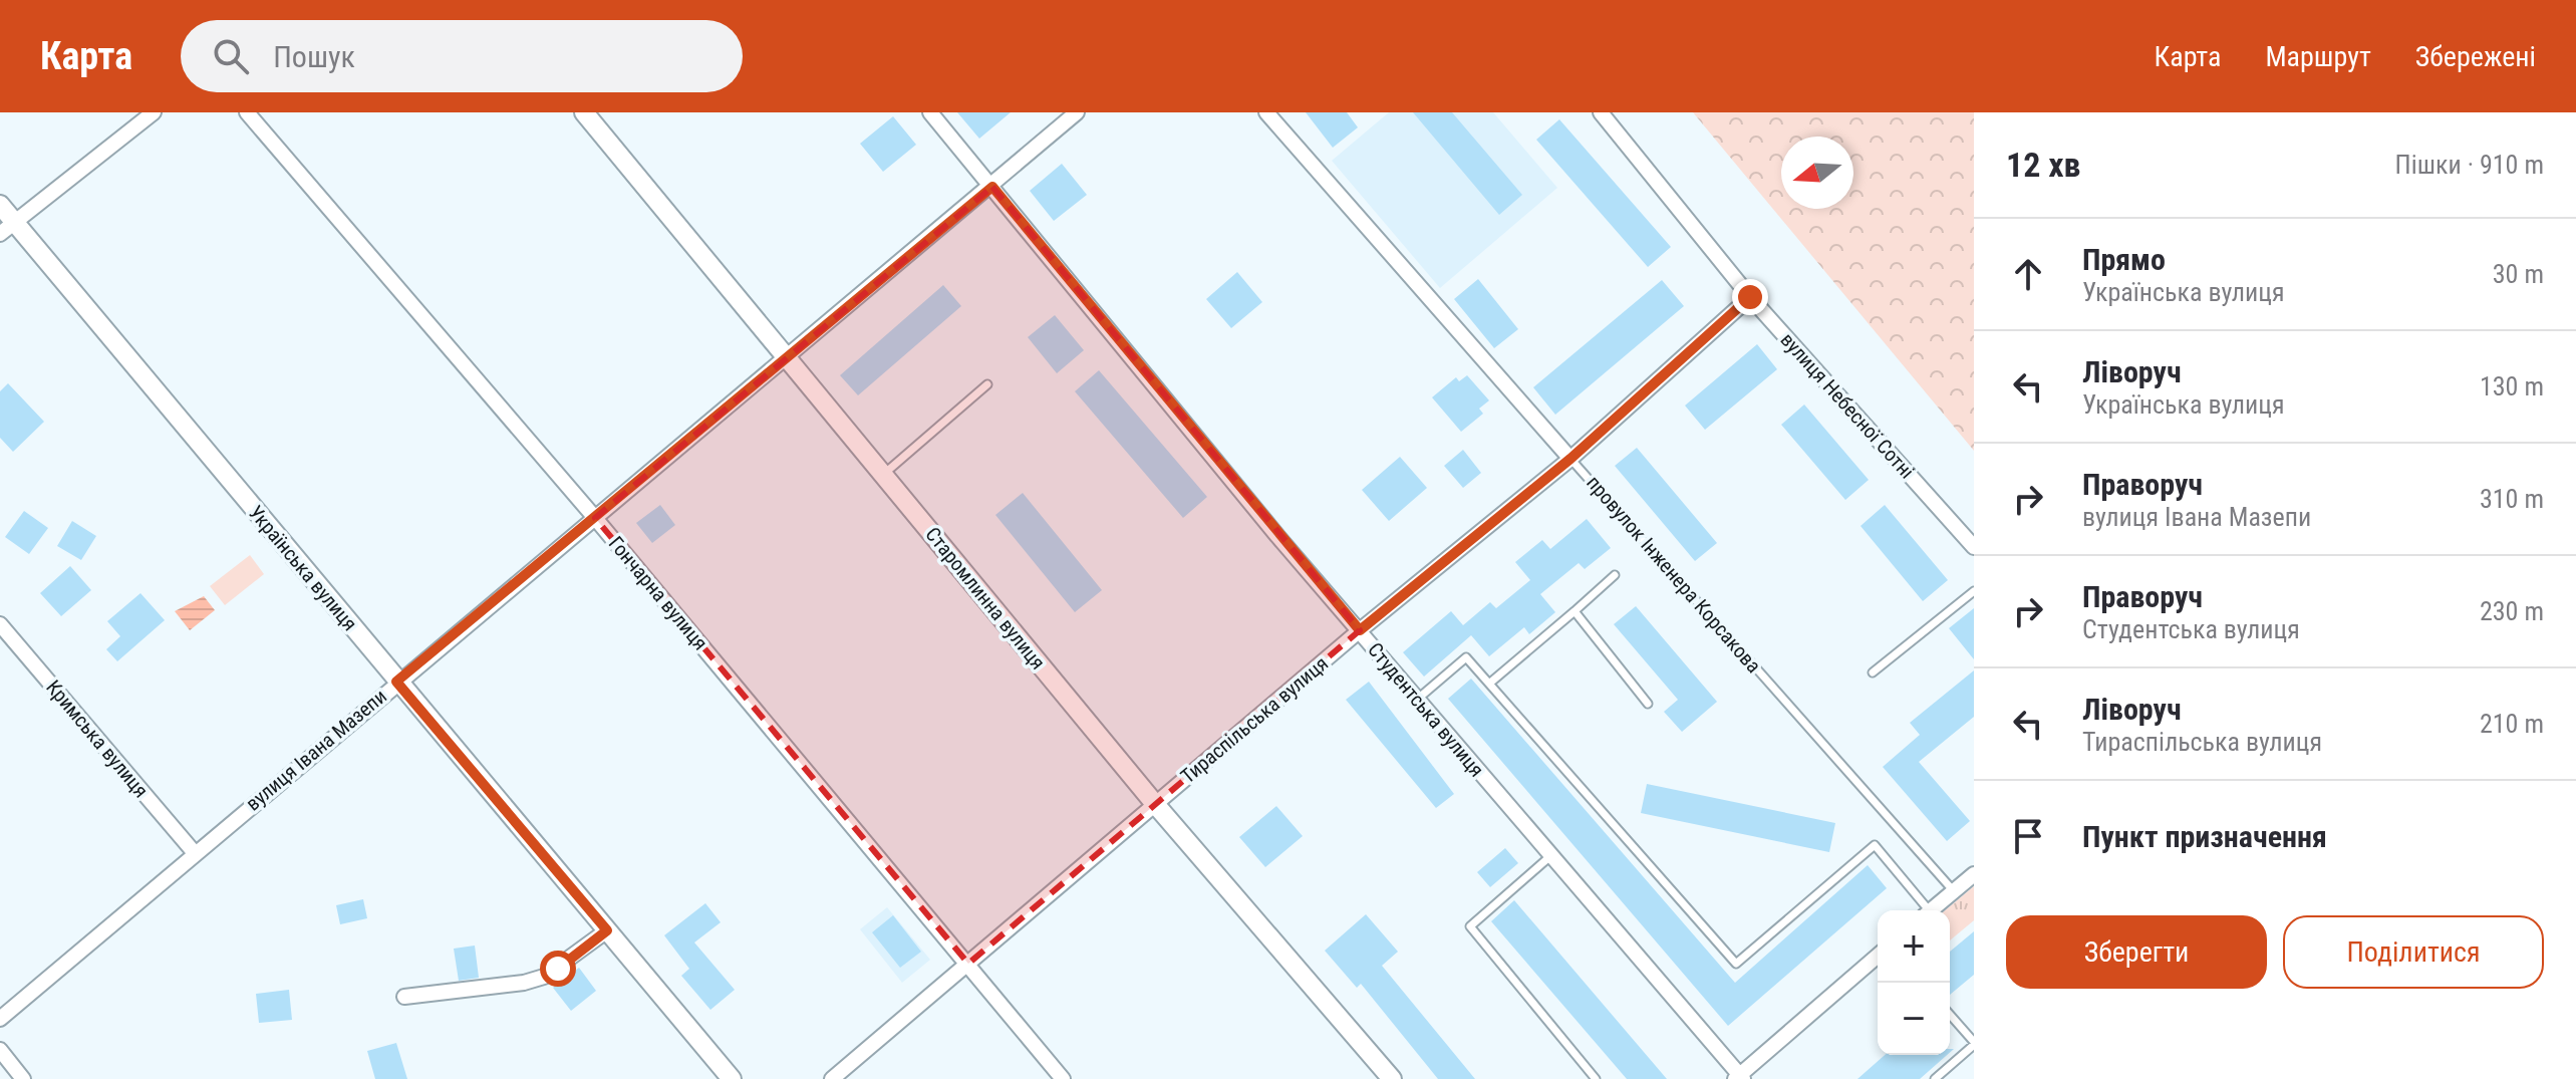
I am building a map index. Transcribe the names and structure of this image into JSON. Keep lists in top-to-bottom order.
{
  "streets": {
    "street": [
      "вулиця Небесної Сотні",
      "Українська вулиця",
      "провулок Інженера Корсакова",
      "Гончарна вулиця",
      "Старомлинна вулиця",
      "Студентська вулиця",
      "Тираспільська вулиця",
      "Кримська вулиця",
      "вулиця Івана Мазепи"
    ]
  },
  "crossings": [
    ["вулиця Небесної Сотні", "Тираспільська вулиця"],
    ["Українська вулиця", "вулиця Івана Мазепи"],
    ["провулок Інженера Корсакова", "Тираспільська вулиця"],
    ["Гончарна вулиця", "Тираспільська вулиця"],
    ["Гончарна вулиця", "вулиця Івана Мазепи"],
    ["Старомлинна вулиця", "Тираспільська вулиця"],
    ["Старомлинна вулиця", "вулиця Івана Мазепи"],
    ["Студентська вулиця", "Тираспільська вулиця"],
    ["Студентська вулиця", "вулиця Івана Мазепи"],
    ["Кримська вулиця", "вулиця Івана Мазепи"]
  ],
  "north": "left",
  "page": {
    "header": "Карта",
    "search": "Пошук",
    "nav": ["Карта", "Маршрут", "Збережені"],
    "heading": ["12 хв", "Пішки · 910 m"],
    "list": [
      ["Прямо", "Українська вулиця", "30 m"],
      ["Ліворуч", "Українська вулиця", "130 m"],
      ["Праворуч", "вулиця Івана Мазепи", "310 m"],
      ["Праворуч", "Студентська вулиця", "230 m"],
      ["Ліворуч", "Тираспільська вулиця", "210 m"],
      "Пункт призначення"
    ],
    "buttons": ["Зберегти", "Поділитися"],
    "map_buttons": ["+", "−"]
  }
}
